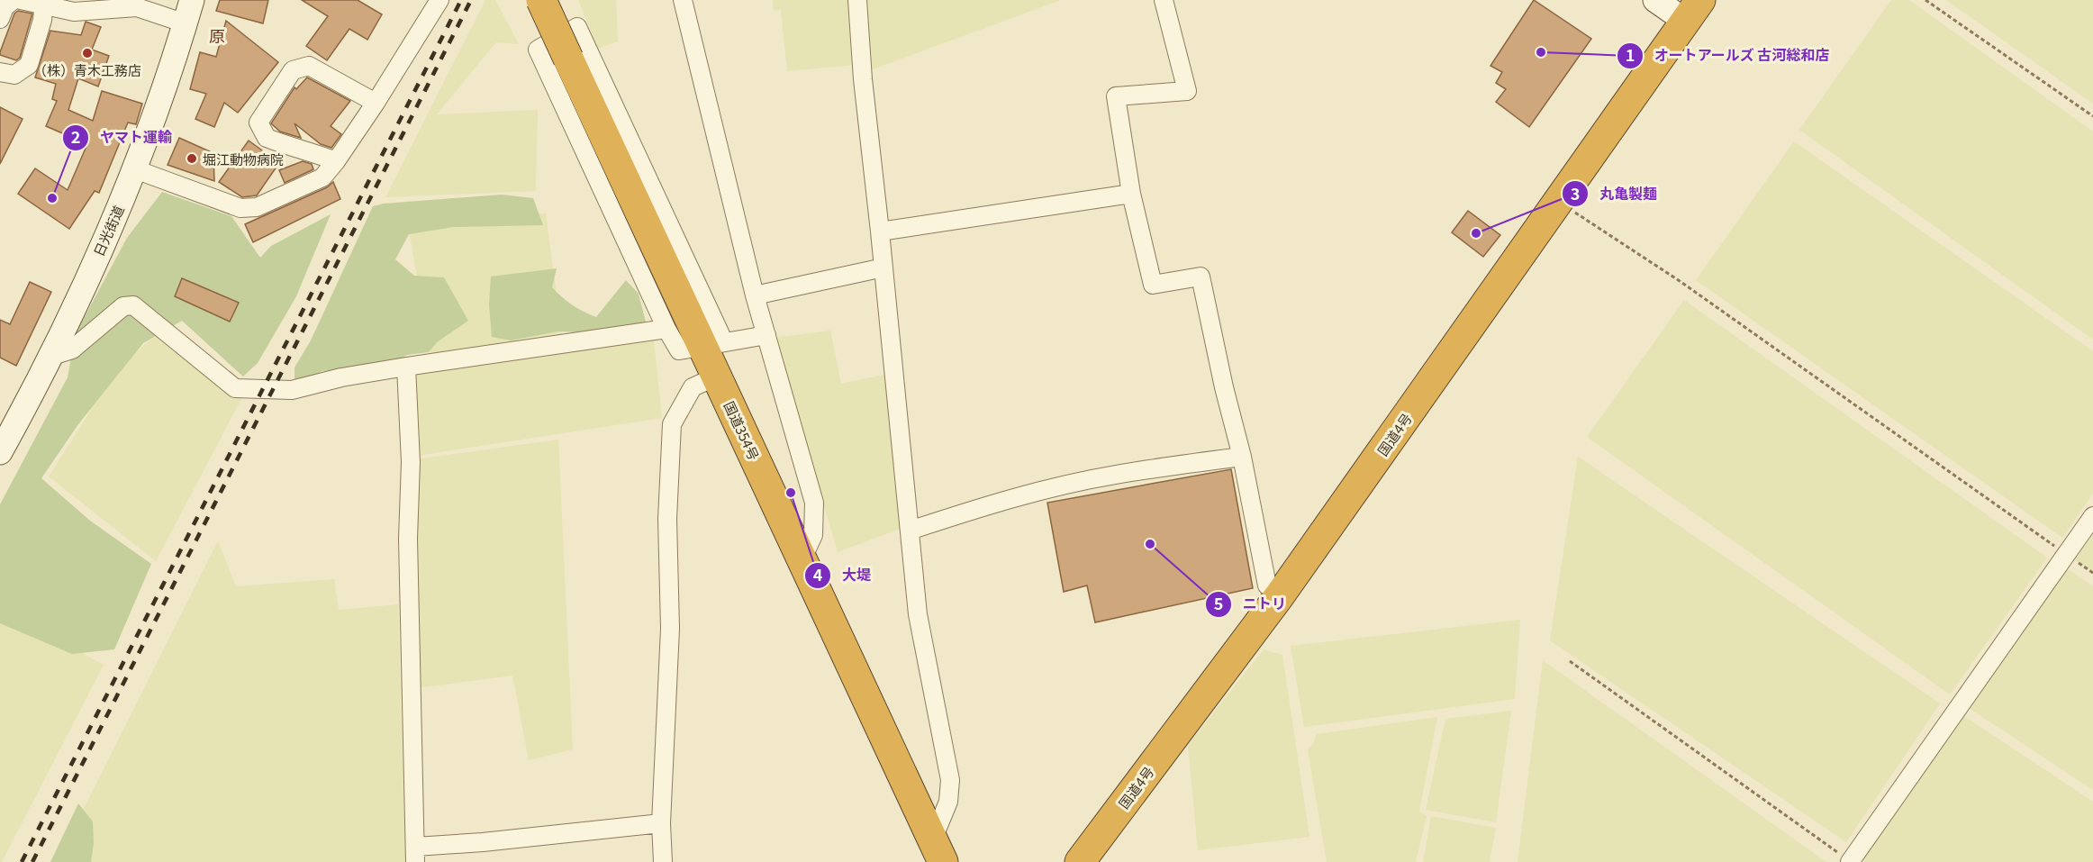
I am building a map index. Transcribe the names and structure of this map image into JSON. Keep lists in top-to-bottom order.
{
  "streets": {
    "highway": ["国道354号", "国道4号"],
    "main road": ["日光街道"]
  },
  "districts": ["原"],
  "places": [
    "オートアールズ 古河総和店",
    "（株）青木工務店",
    "堀江動物病院",
    "ヤマト運輸",
    "丸亀製麺",
    "大堤",
    "ニトリ"
  ]
}
